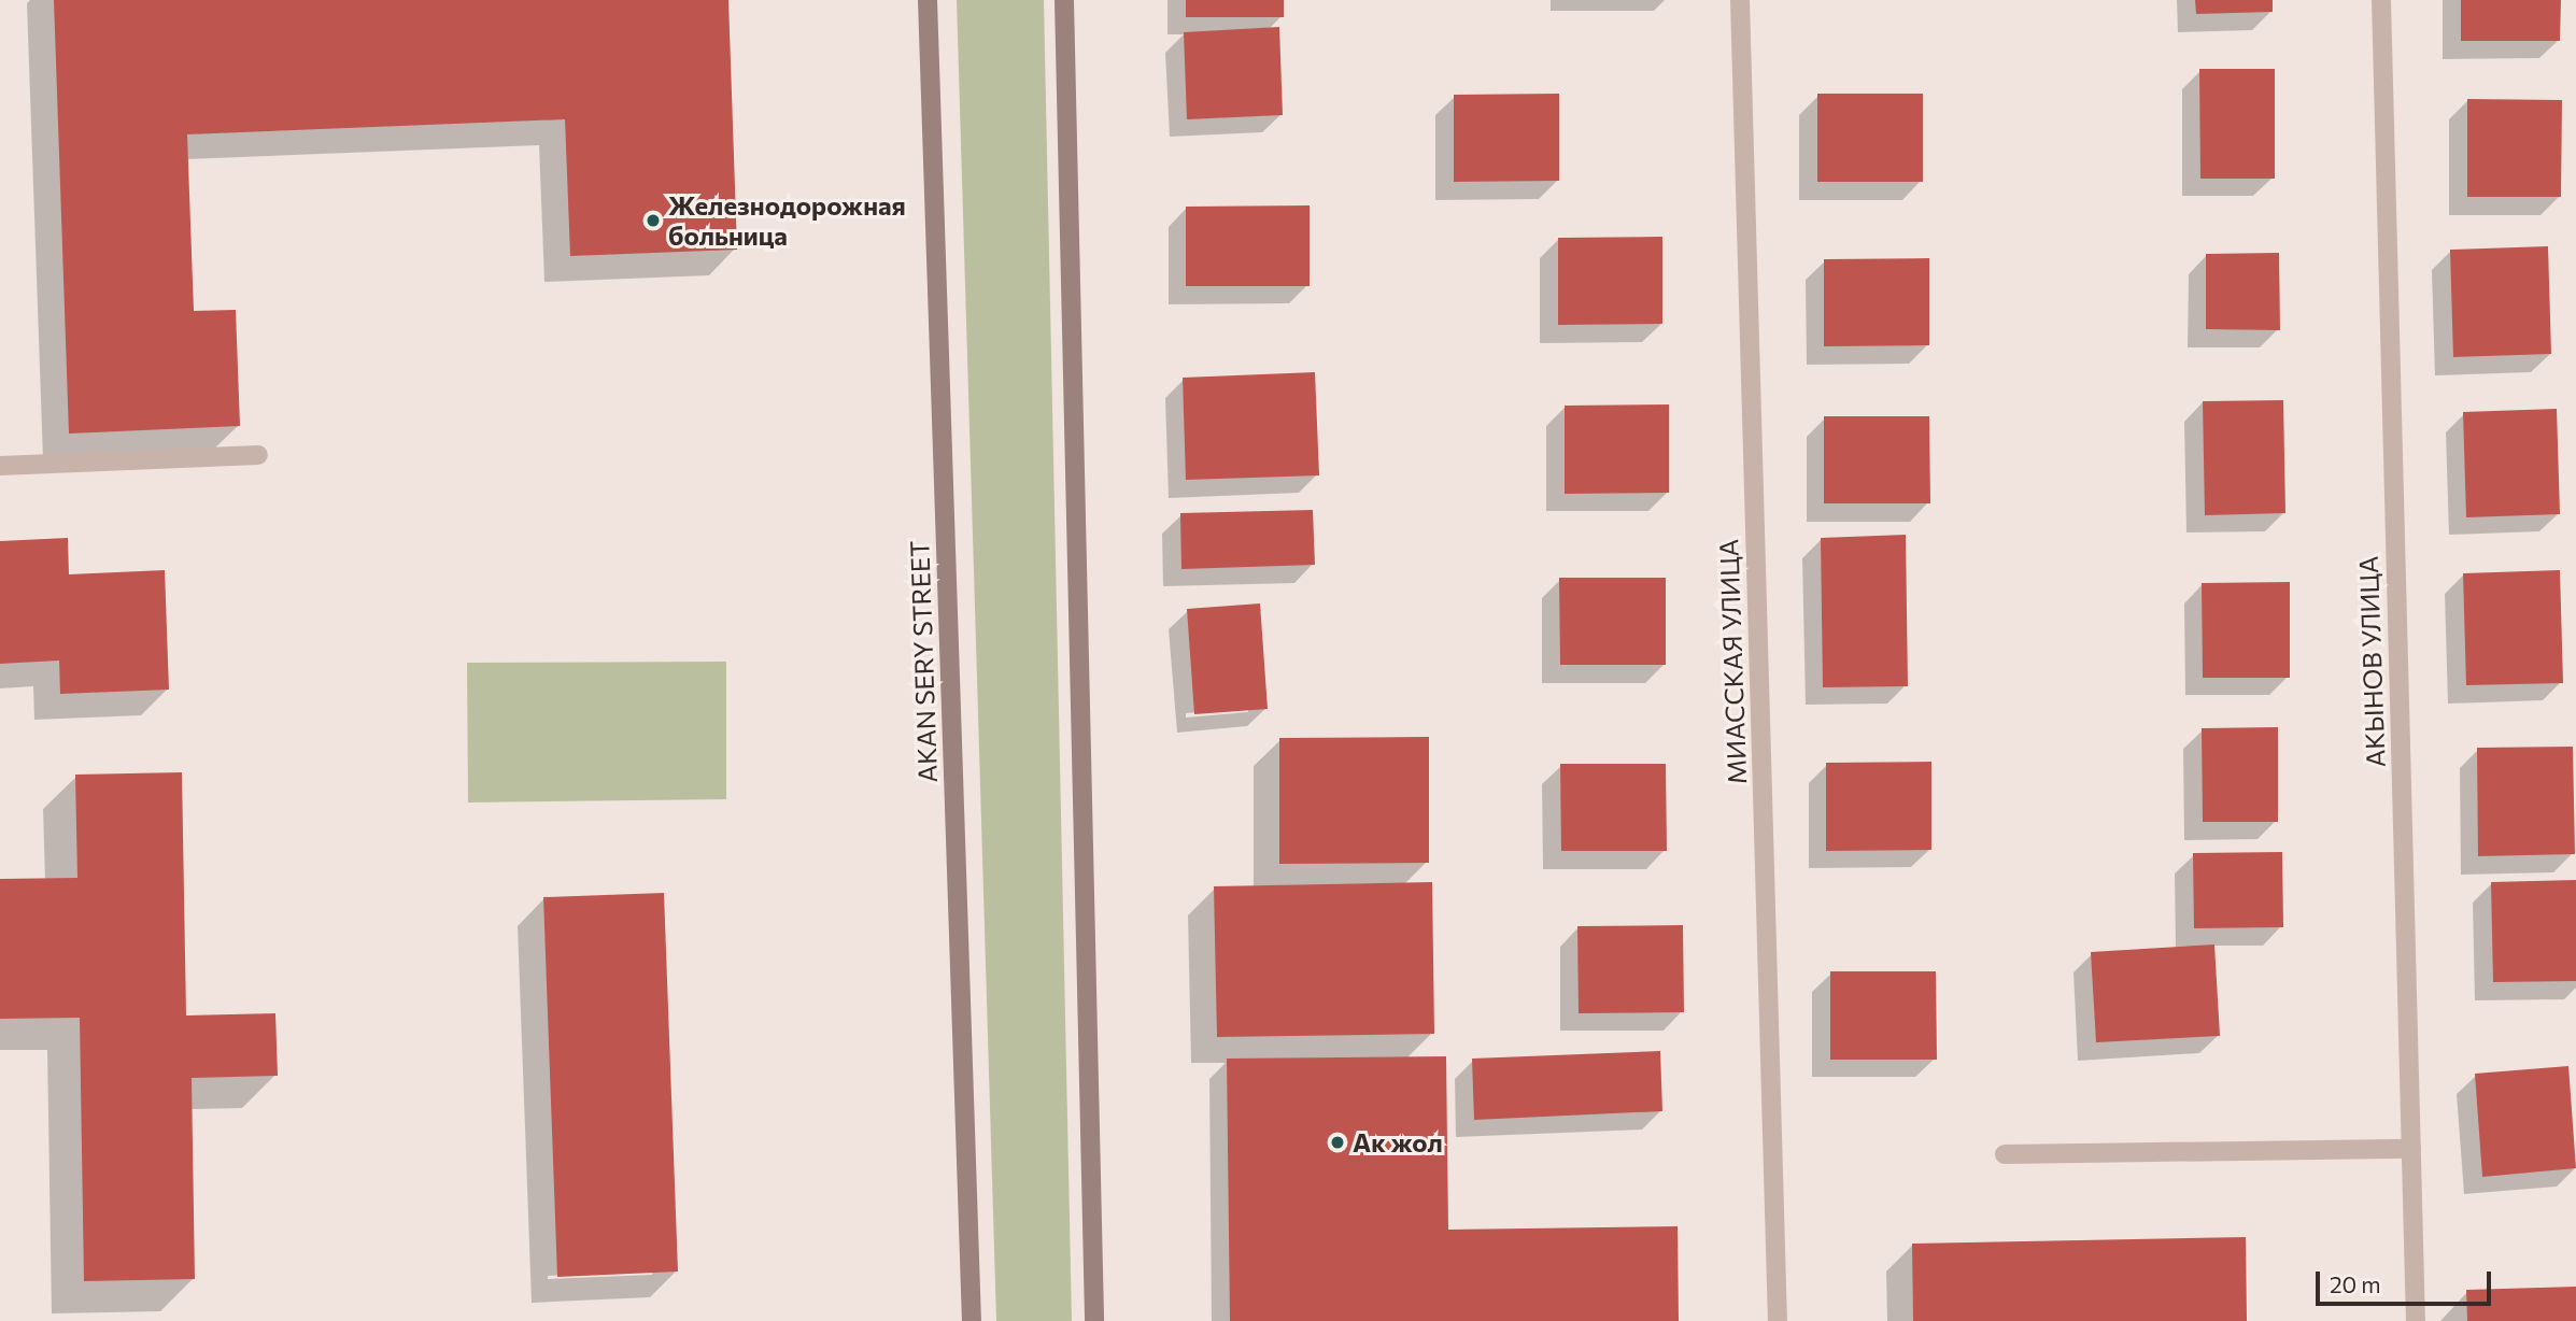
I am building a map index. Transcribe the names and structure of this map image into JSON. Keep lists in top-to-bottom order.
{
  "streets": {
    "street": ["AKAN SERY STREET", "МИАССКАЯ УЛИЦА", "АКЫНОВ УЛИЦА"]
  },
  "places": ["Железнодорожная больница", "Ак жол"],
  "scale_bar": "20 m"
}
